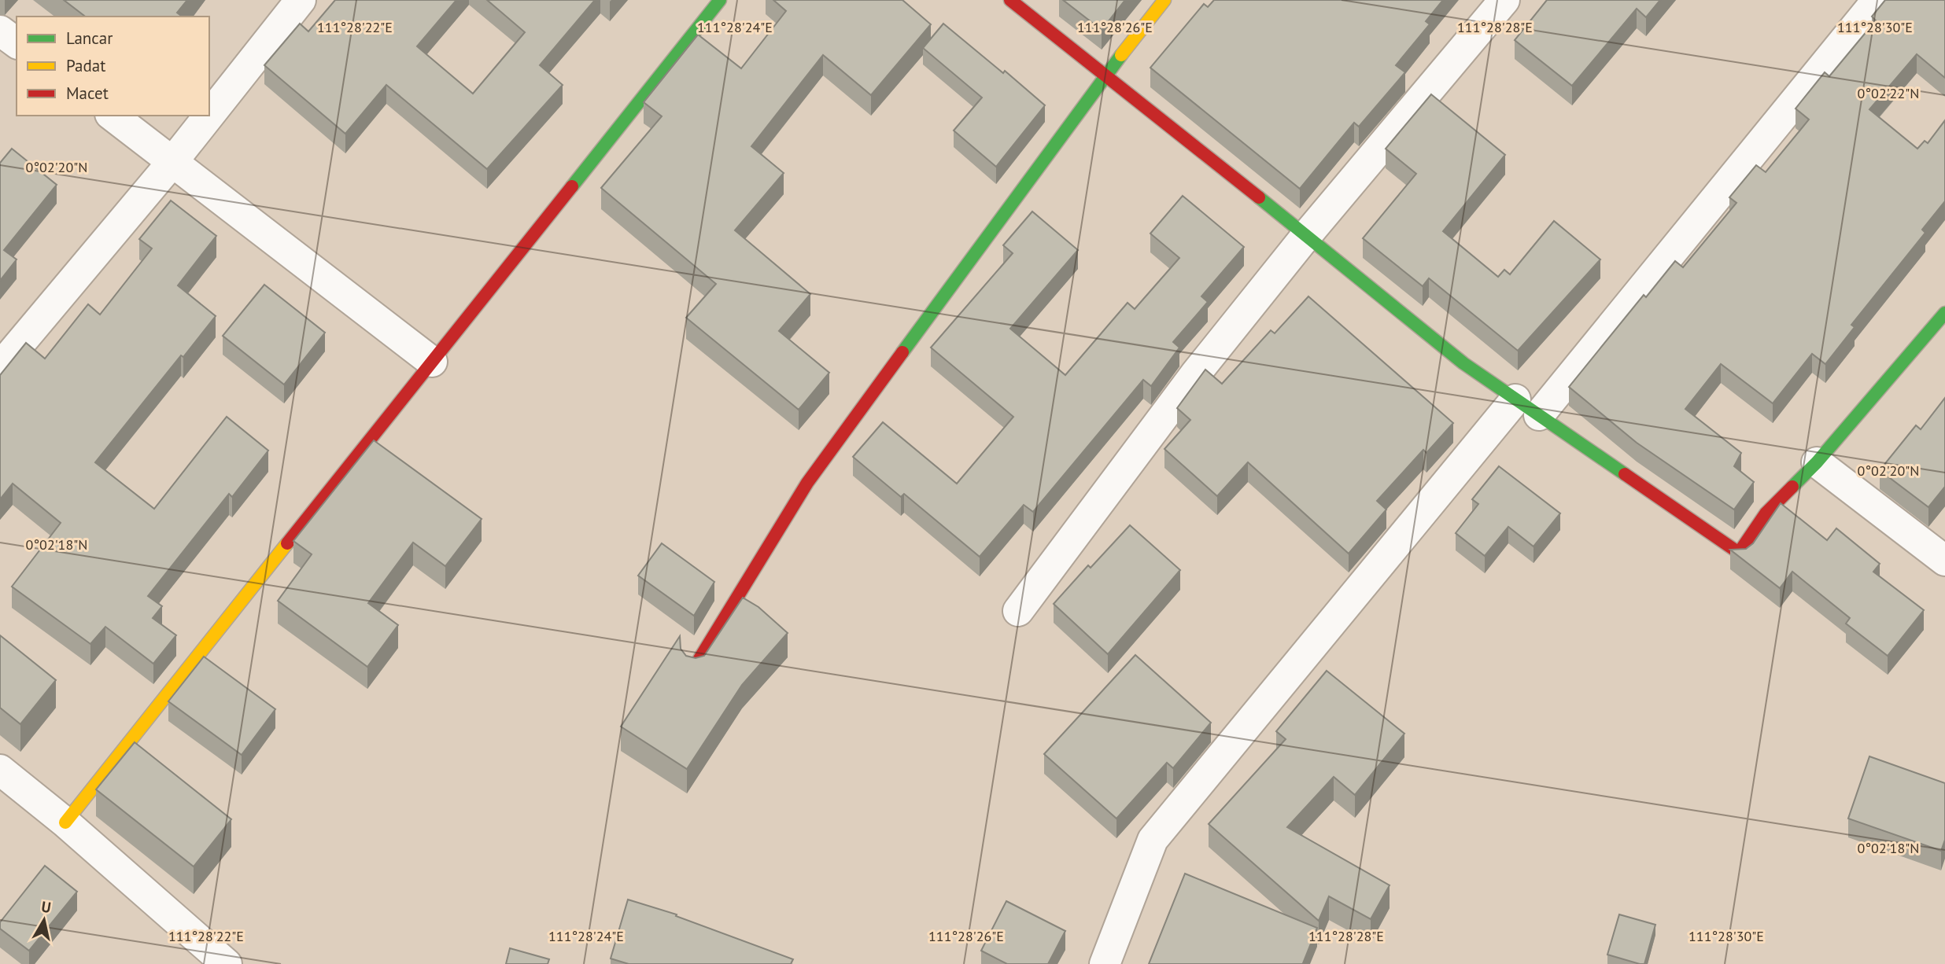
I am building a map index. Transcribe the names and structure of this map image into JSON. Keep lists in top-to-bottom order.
{
  "legend": ["Lancar", "Padat", "Macet"],
  "north": "top",
  "coordinates": [
    "111°28'22\"E",
    "111°28'24\"E",
    "111°28'26\"E",
    "111°28'28\"E",
    "111°28'30\"E",
    "0°02'22\"N",
    "0°02'20\"N",
    "0°02'18\"N"
  ]
}
